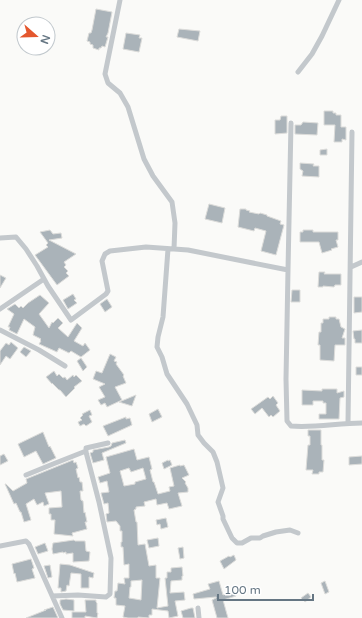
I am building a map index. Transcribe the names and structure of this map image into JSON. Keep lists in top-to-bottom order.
{
  "scale_bar": "100 m",
  "north": "right"
}
